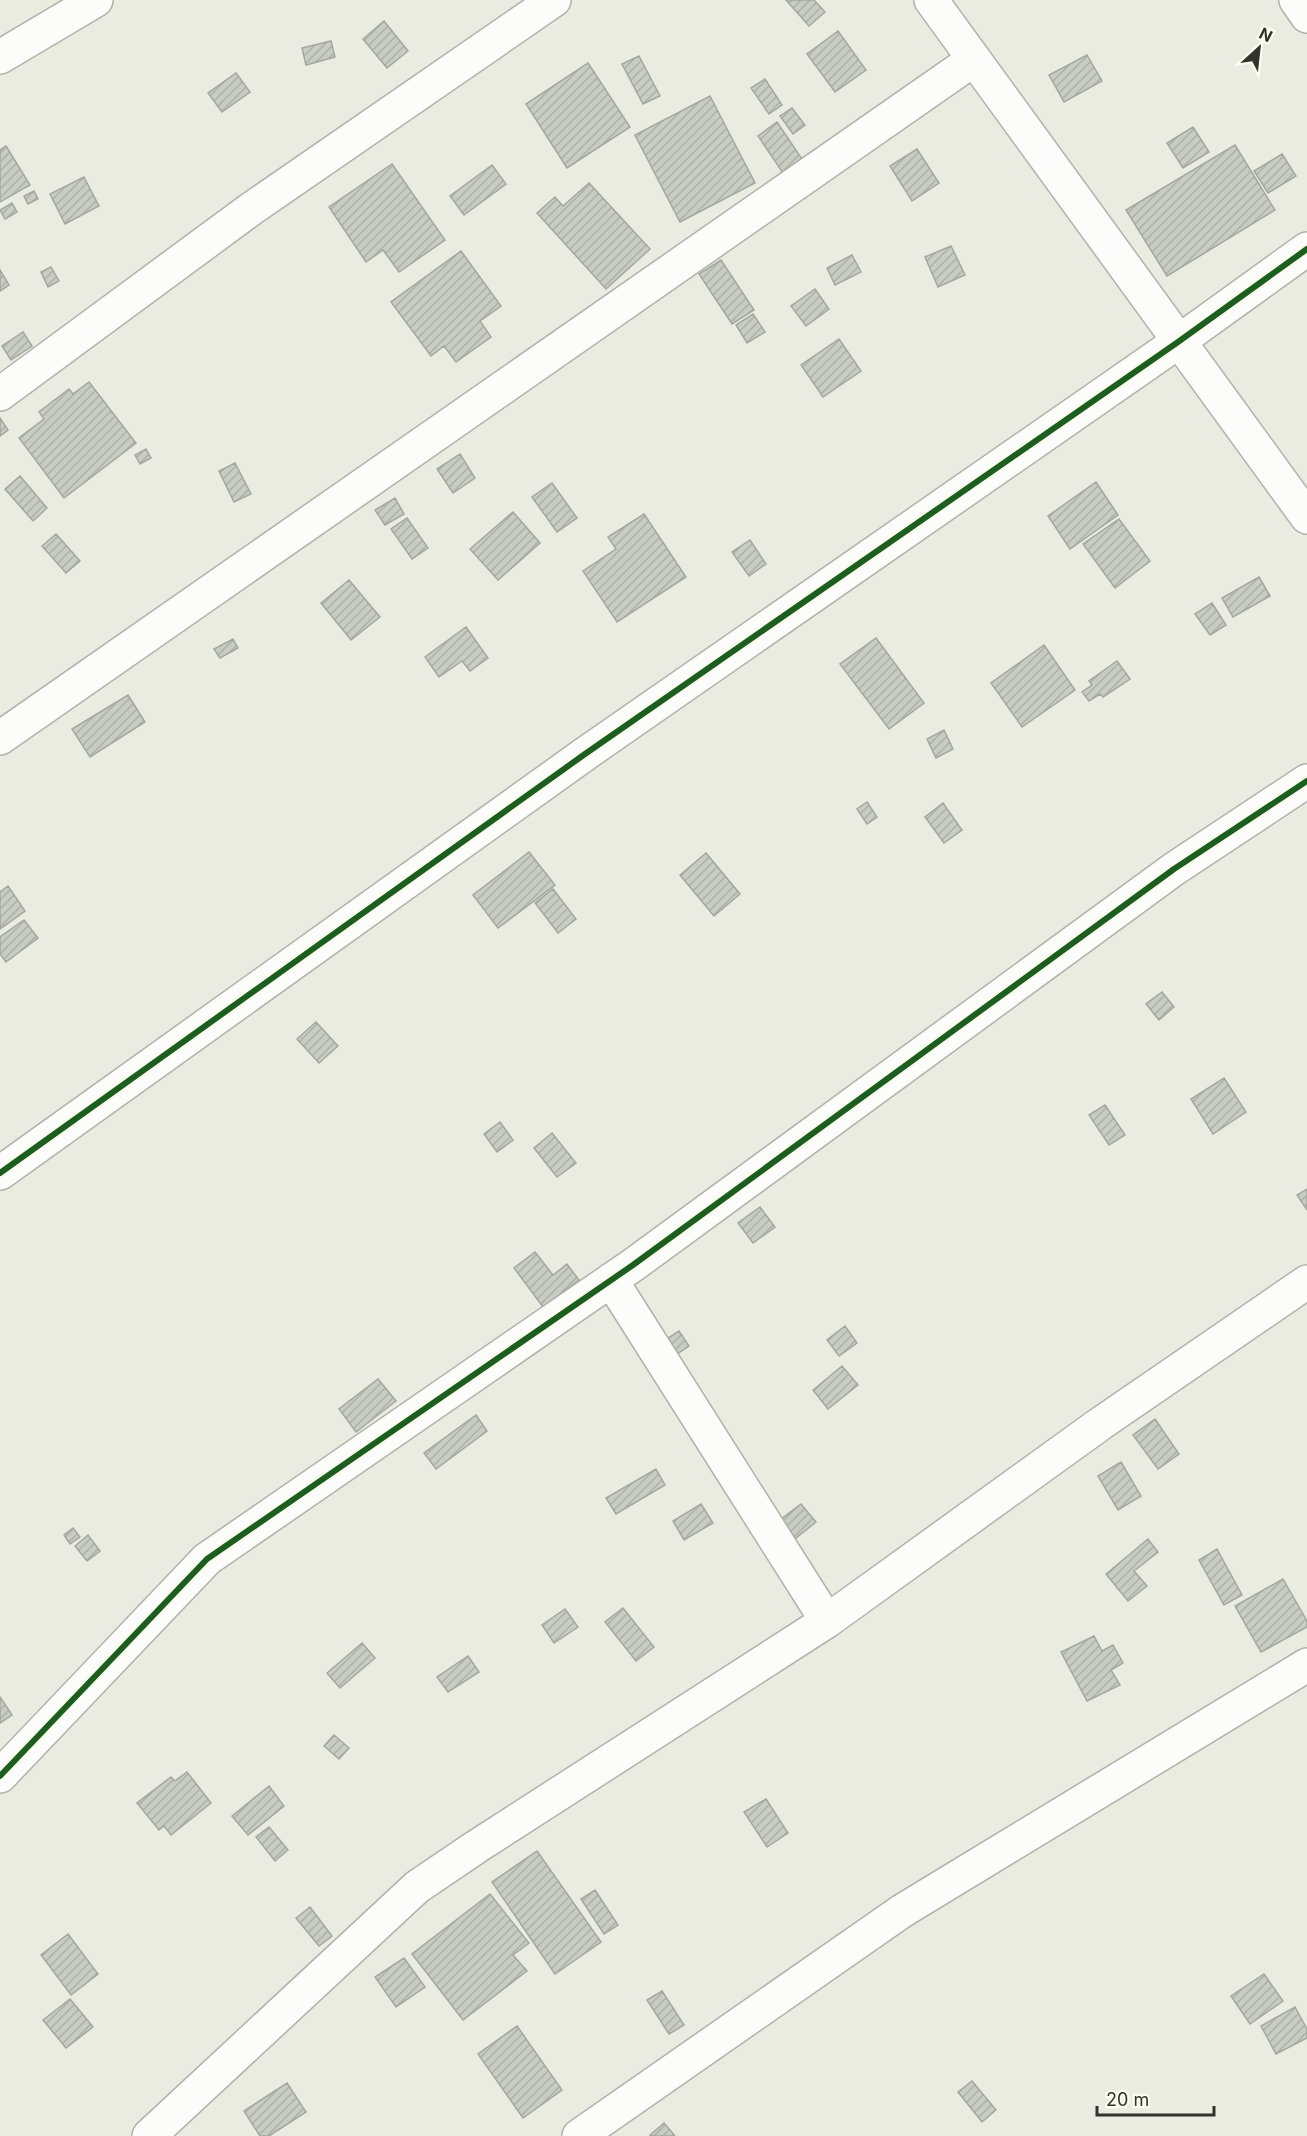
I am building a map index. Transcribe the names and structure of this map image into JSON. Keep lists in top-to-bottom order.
{
  "scale_bar": "20 m",
  "north": "top right"
}
